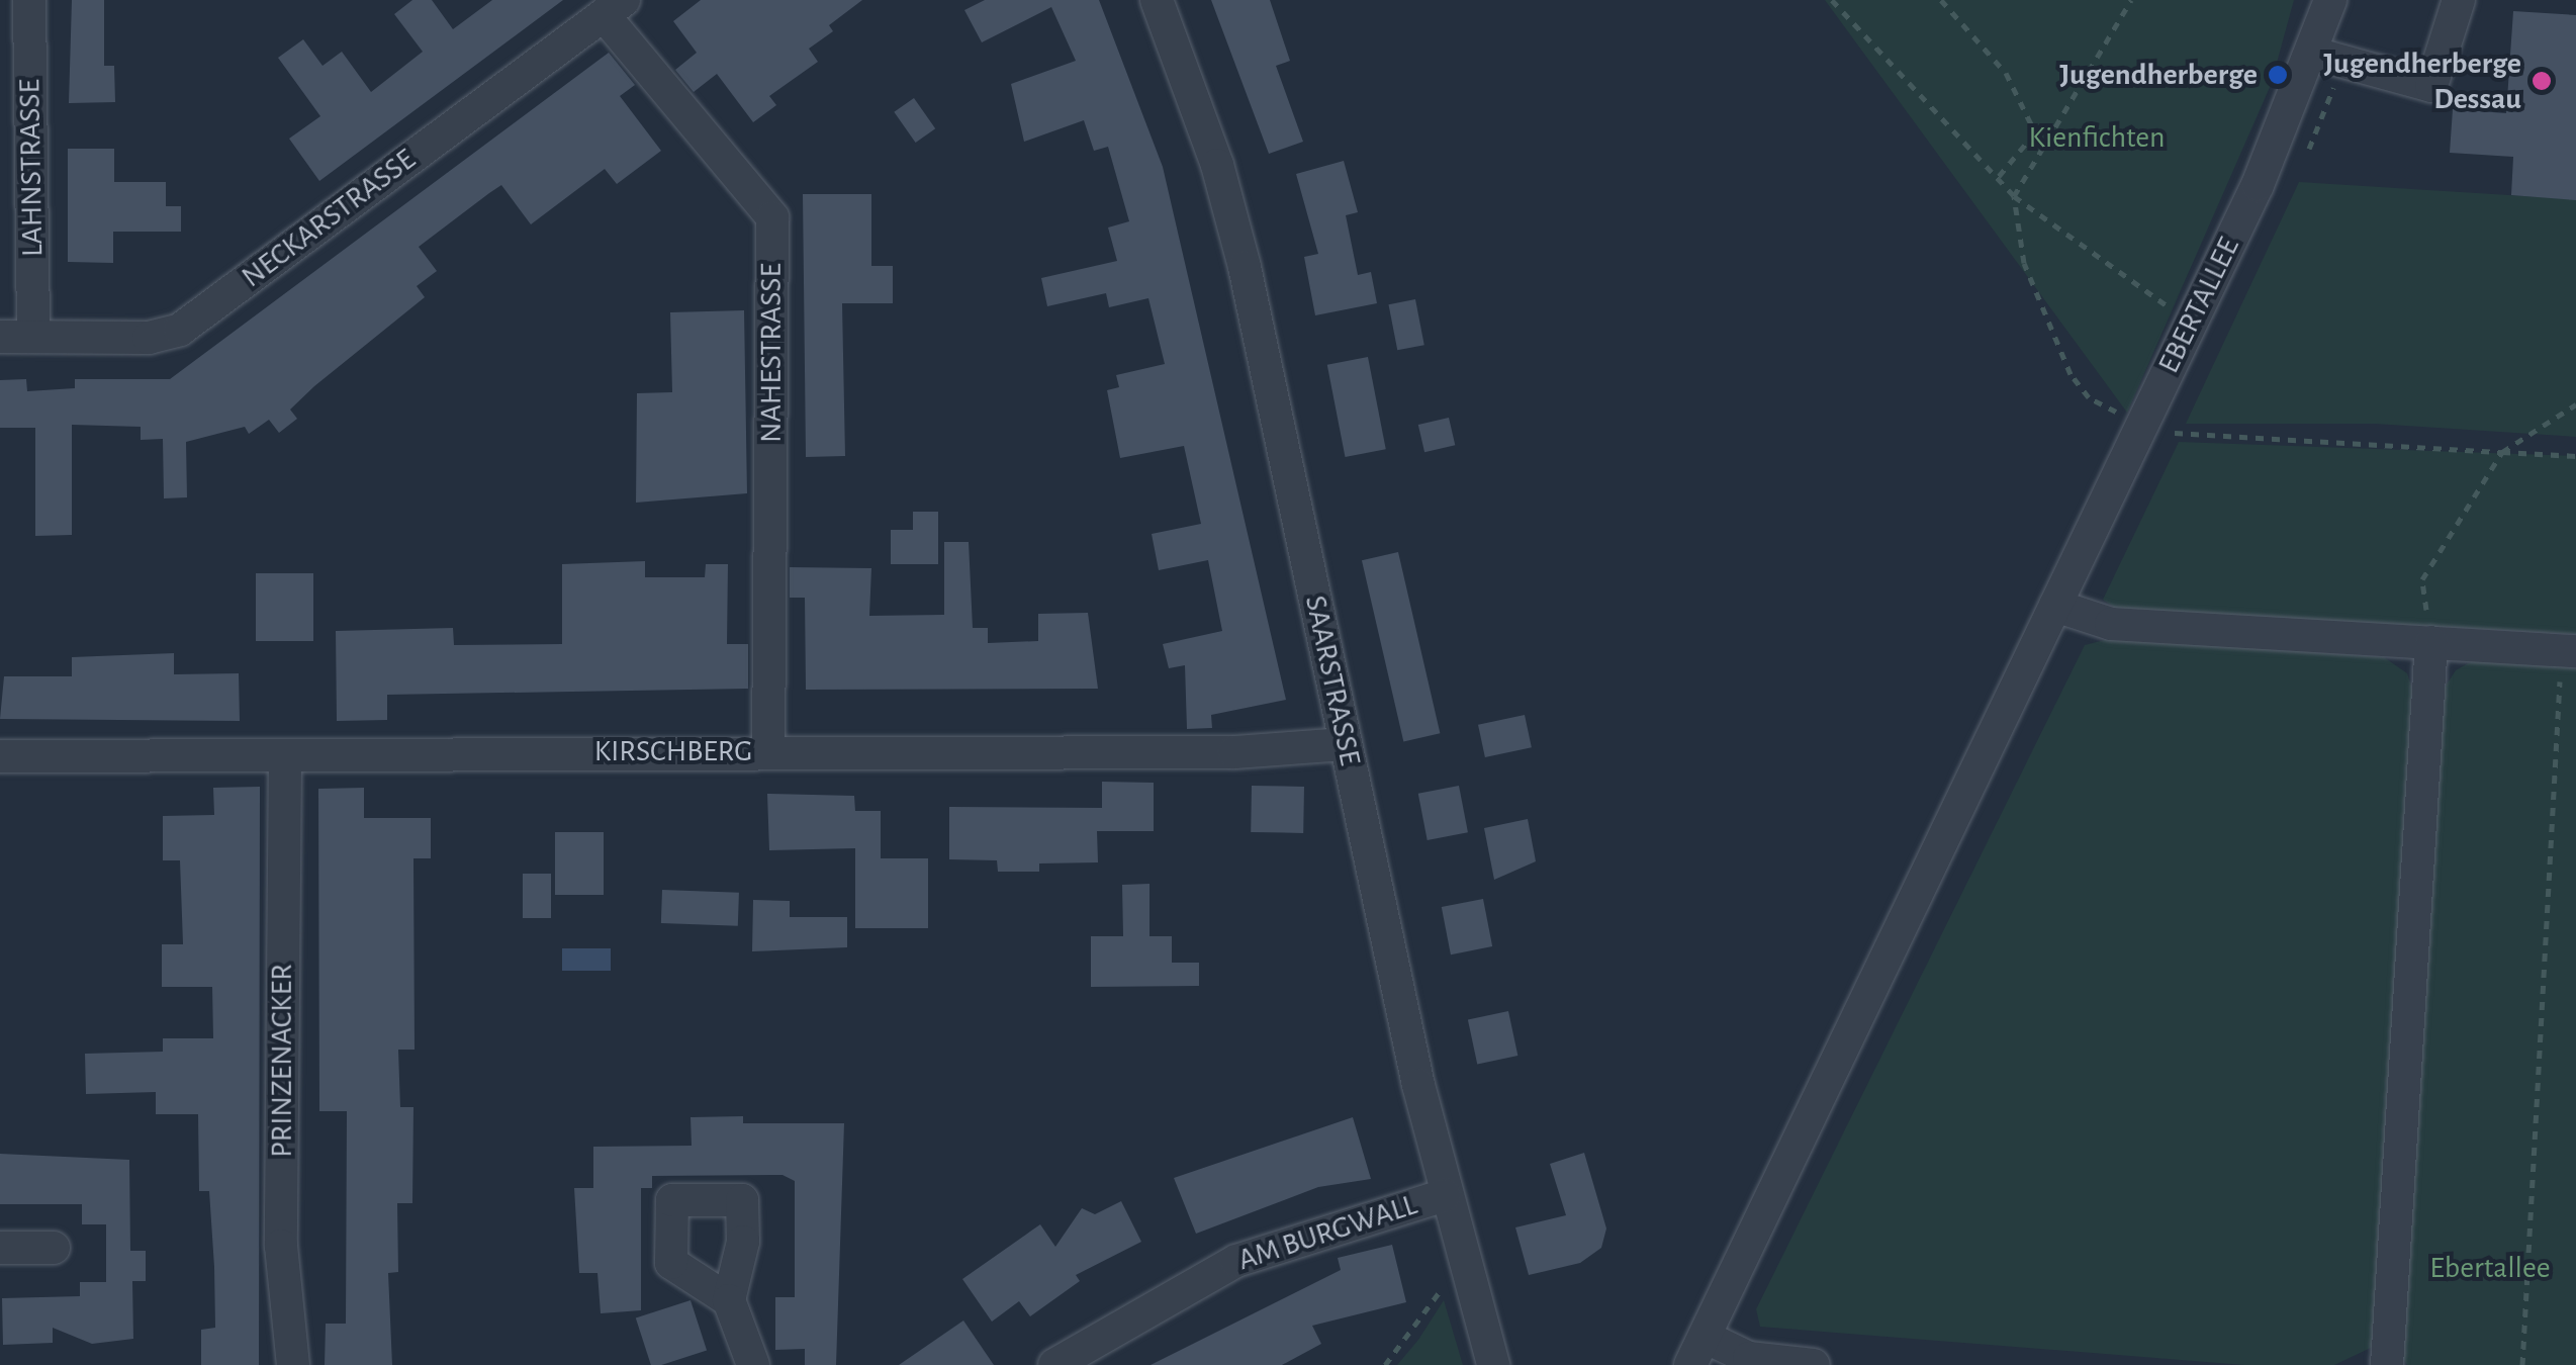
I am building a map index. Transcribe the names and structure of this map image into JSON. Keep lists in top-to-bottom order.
{
  "streets": {
    "street": [
      "LAHNSTRASSE",
      "NECKARSTRASSE",
      "EBERTALLEE",
      "NAHESTRASSE",
      "SAARSTRASSE",
      "KIRSCHBERG",
      "PRINZENACKER",
      "AM BURGWALL"
    ]
  },
  "crossings": [
    ["LAHNSTRASSE", "NECKARSTRASSE"],
    ["NECKARSTRASSE", "NAHESTRASSE"],
    ["NAHESTRASSE", "KIRSCHBERG"],
    ["SAARSTRASSE", "KIRSCHBERG"],
    ["SAARSTRASSE", "AM BURGWALL"],
    ["KIRSCHBERG", "PRINZENACKER"]
  ],
  "parks": ["Kienfichten", "Ebertallee"],
  "places": ["Jugendherberge", "Jugendherberge Dessau"]
}
